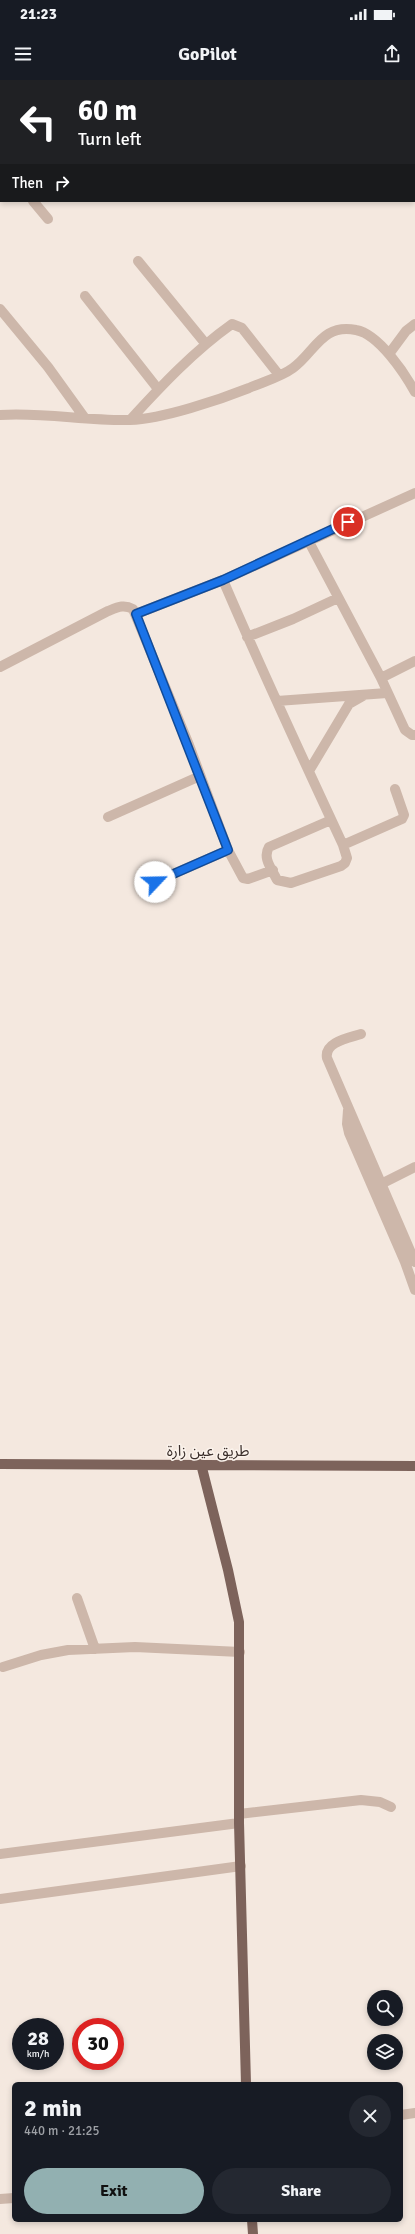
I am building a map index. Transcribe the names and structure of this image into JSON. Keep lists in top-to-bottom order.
{
  "streets": {
    "main road": ["طريق عين زارة"]
  },
  "page": {
    "status": "21:23",
    "header": "GoPilot",
    "turn": ["60 m", "Turn left"],
    "then": "Then",
    "speed": "28 km/h",
    "limit": "30",
    "heading": ["2 min", "440 m · 21:25"],
    "buttons": ["Exit", "Share"]
  }
}
